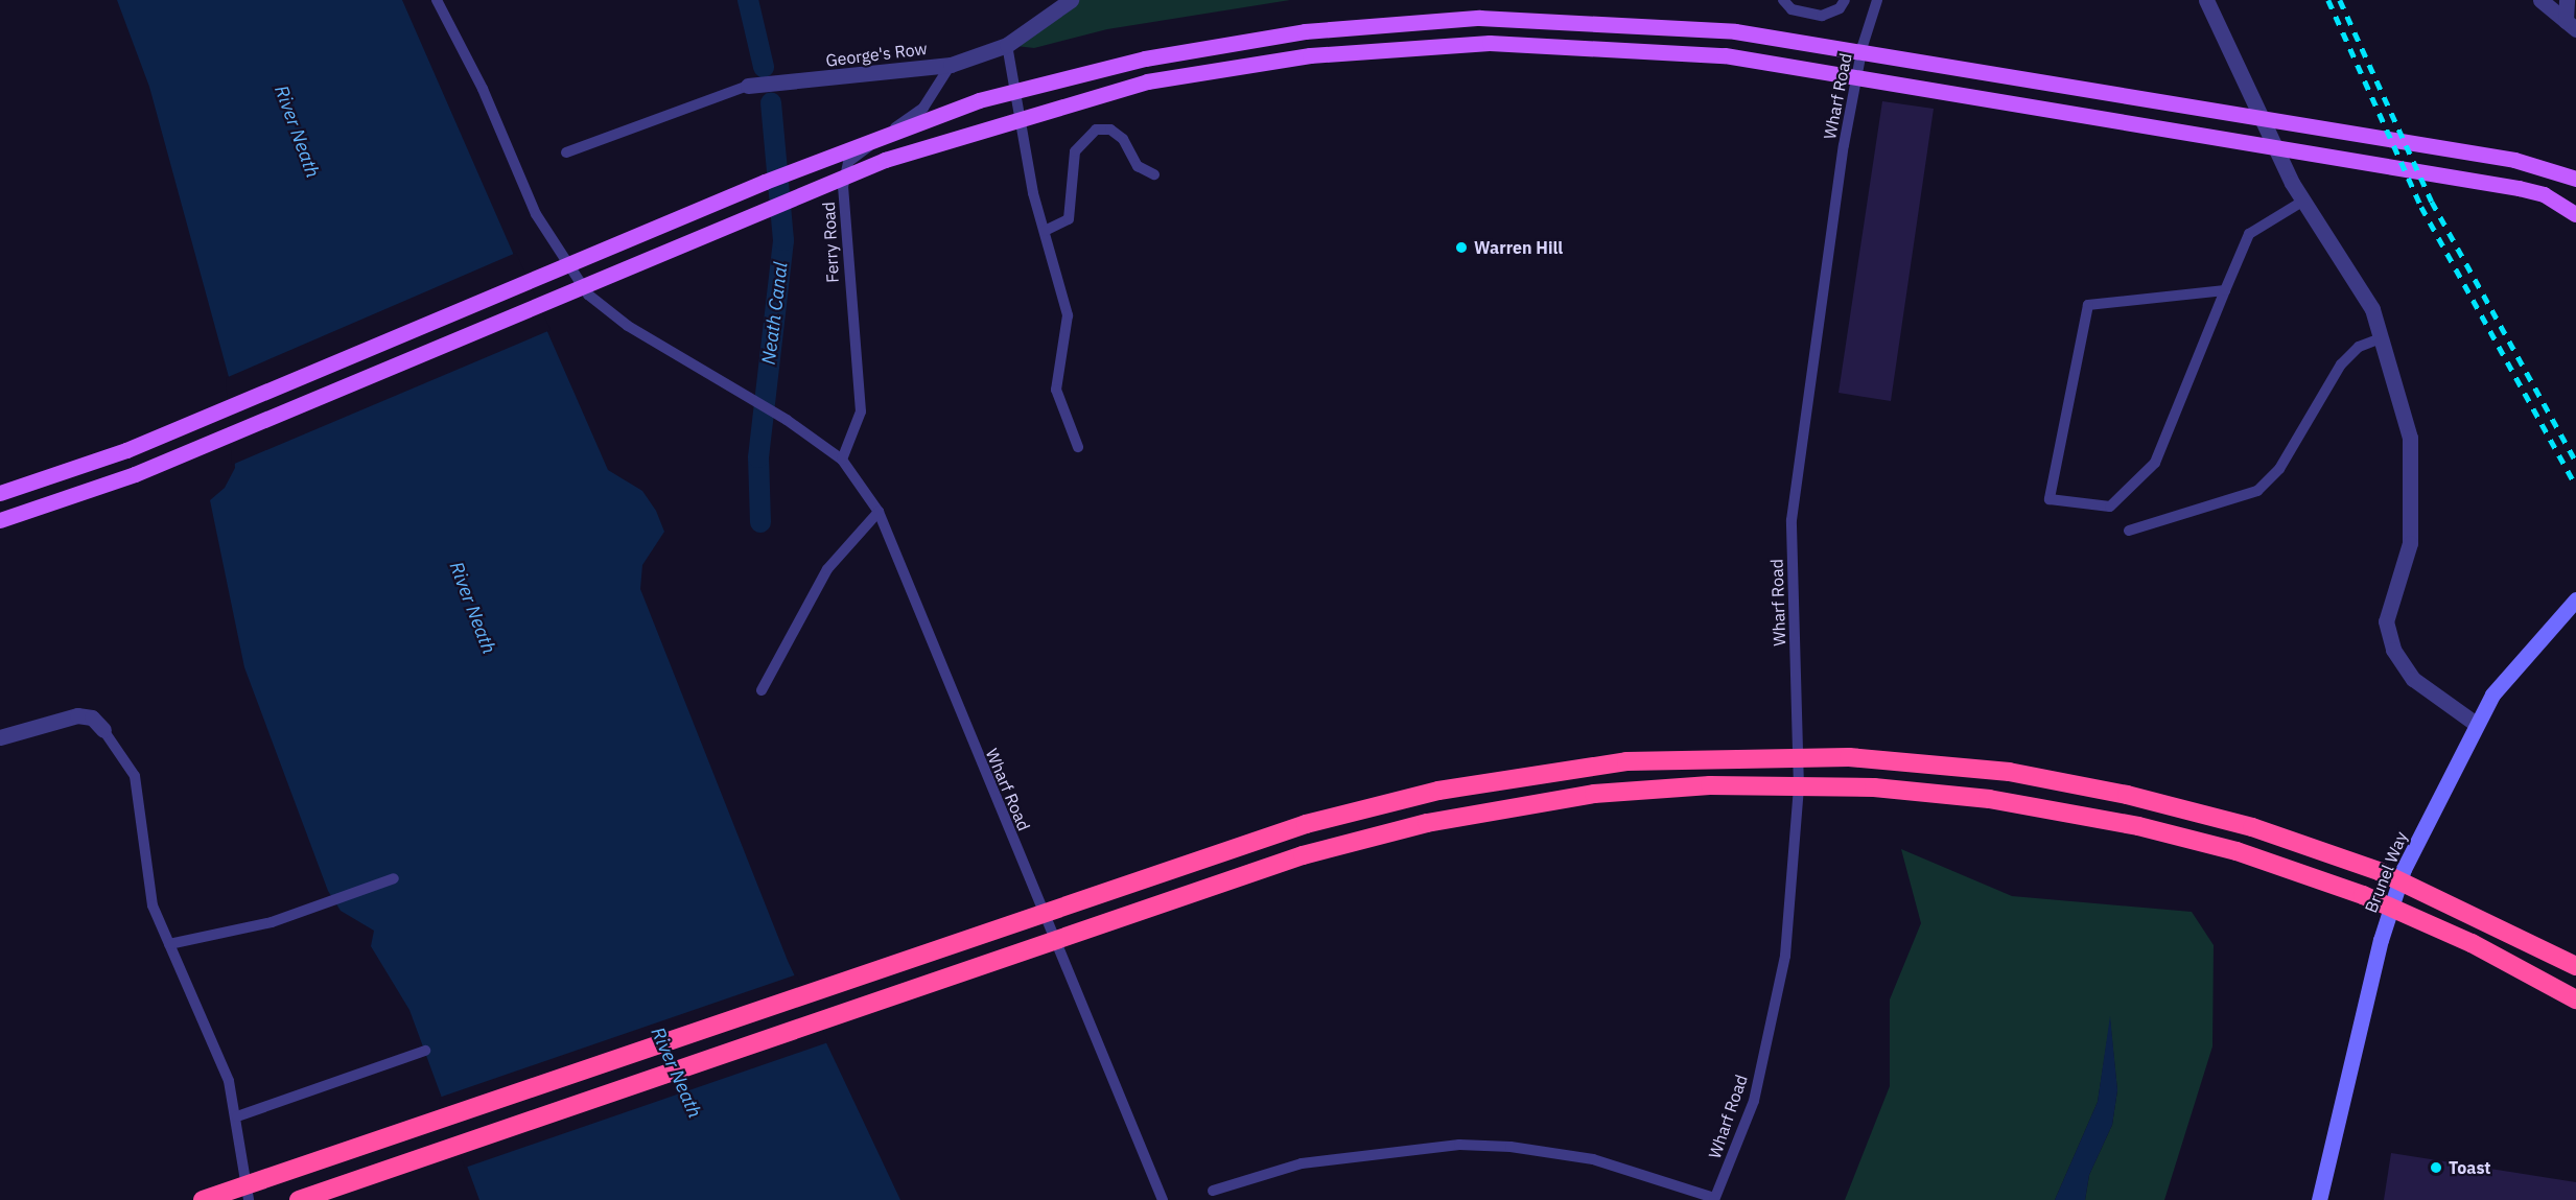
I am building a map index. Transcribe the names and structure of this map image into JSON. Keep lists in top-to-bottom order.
{
  "streets": {
    "street": ["George's Row", "Brunel Way"],
    "lane": ["Wharf Road", "Ferry Road"]
  },
  "crossings": [
    ["George's Row", "Ferry Road"],
    ["Wharf Road", "Ferry Road"]
  ],
  "water": ["River Neath", "Neath Canal"],
  "places": ["Warren Hill", "Toast"]
}
